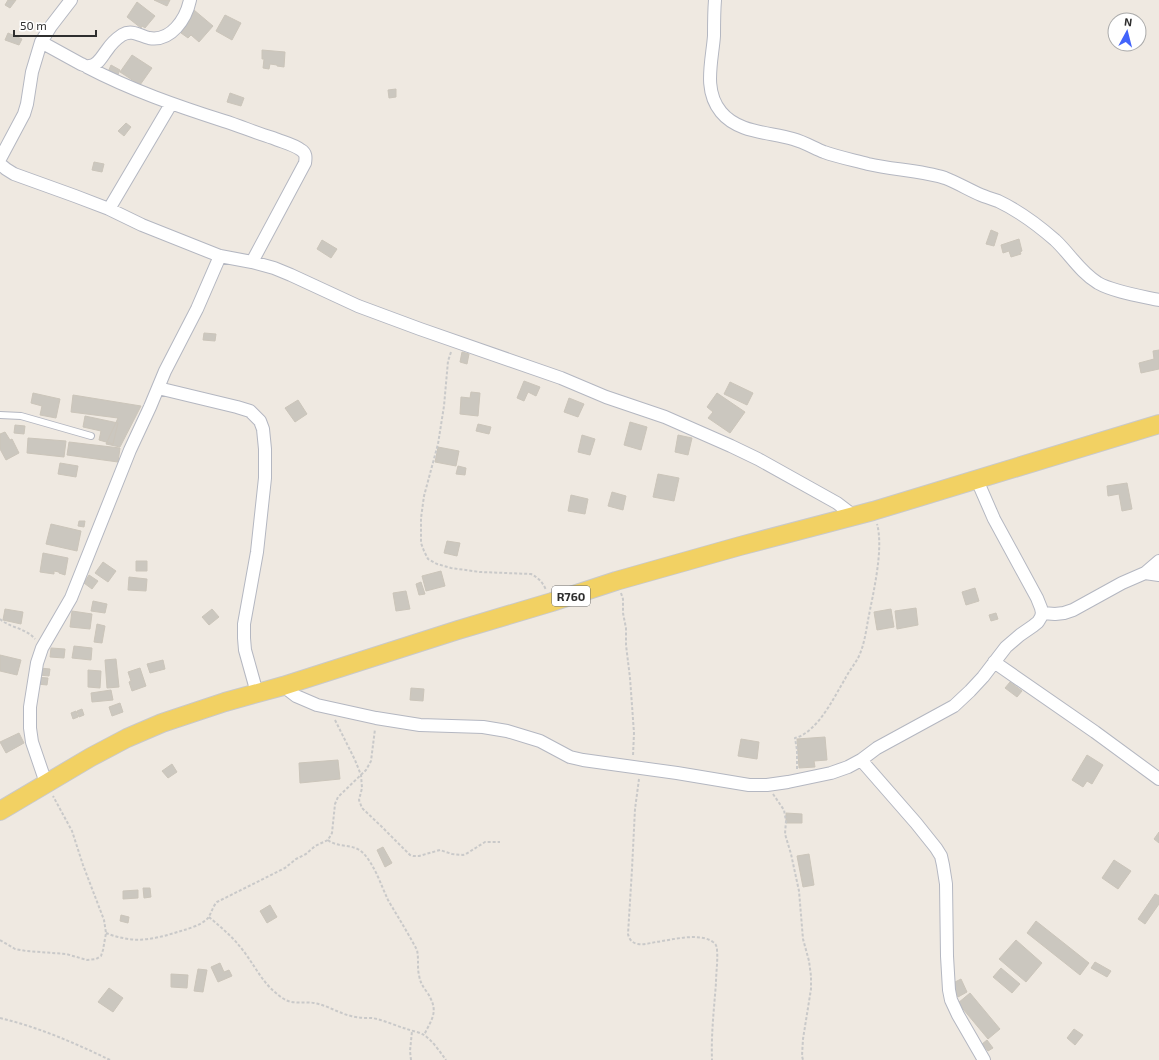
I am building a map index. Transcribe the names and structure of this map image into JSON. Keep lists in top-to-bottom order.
{
  "streets": {
    "main road": ["R760"]
  },
  "scale_bar": "50 m",
  "north": "top"
}
